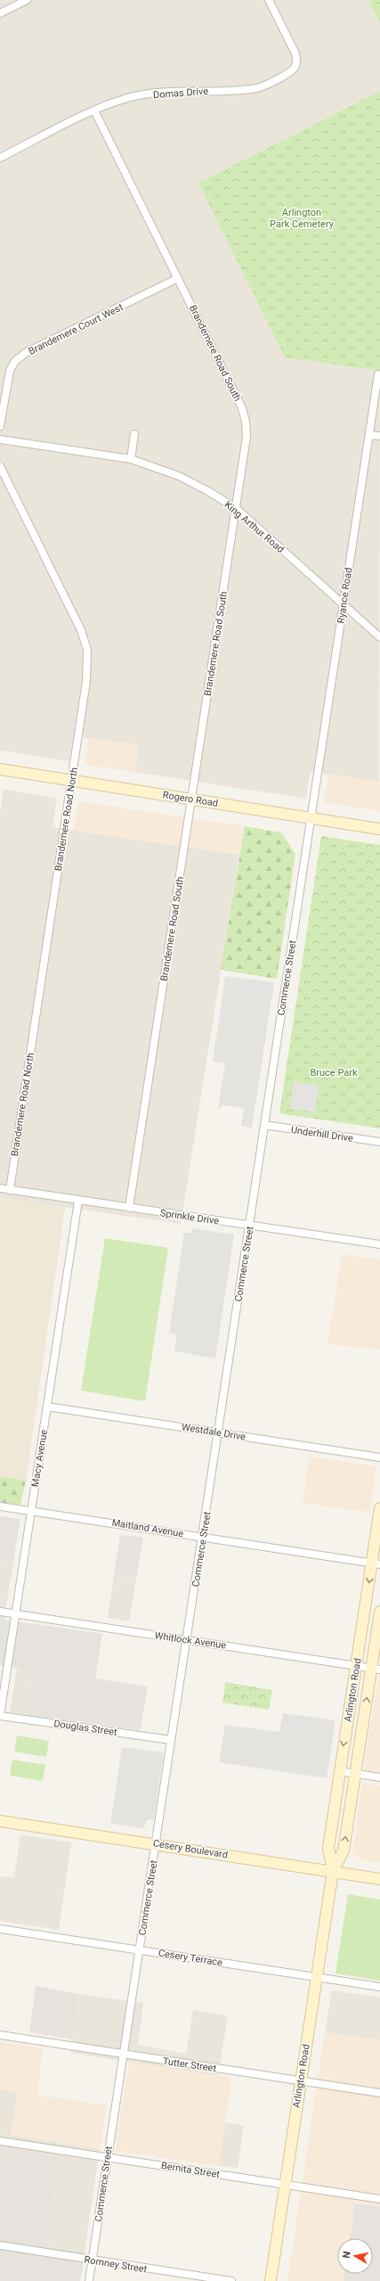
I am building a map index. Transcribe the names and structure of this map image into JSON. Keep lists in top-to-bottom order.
{
  "streets": {
    "main road": ["Rogero Road", "Arlington Road", "Cesery Boulevard"],
    "street": [
      "Domas Drive",
      "Brandemere Court West",
      "Brandemere Road South",
      "King Arthur Road",
      "Ryance Road",
      "Brandemere Road North",
      "Commerce Street",
      "Underhill Drive",
      "Sprinkle Drive",
      "Westdale Drive",
      "Macy Avenue",
      "Maitland Avenue",
      "Whitlock Avenue",
      "Douglas Street",
      "Cesery Terrace",
      "Tutter Street",
      "Bernita Street",
      "Romney Street"
    ]
  },
  "crossings": [
    ["Domas Drive", "Brandemere Road South"],
    ["Brandemere Court West", "Brandemere Road South"],
    ["Brandemere Road South", "King Arthur Road"],
    ["Brandemere Road South", "Rogero Road"],
    ["Brandemere Road South", "Sprinkle Drive"],
    ["King Arthur Road", "Ryance Road"],
    ["Ryance Road", "Rogero Road"],
    ["Ryance Road", "Commerce Street"],
    ["Rogero Road", "Brandemere Road North"],
    ["Rogero Road", "Commerce Street"],
    ["Brandemere Road North", "Sprinkle Drive"],
    ["Commerce Street", "Underhill Drive"],
    ["Commerce Street", "Sprinkle Drive"],
    ["Commerce Street", "Westdale Drive"],
    ["Commerce Street", "Maitland Avenue"],
    ["Commerce Street", "Whitlock Avenue"],
    ["Commerce Street", "Douglas Street"],
    ["Commerce Street", "Cesery Boulevard"],
    ["Commerce Street", "Cesery Terrace"],
    ["Commerce Street", "Tutter Street"],
    ["Commerce Street", "Bernita Street"],
    ["Commerce Street", "Romney Street"],
    ["Sprinkle Drive", "Macy Avenue"],
    ["Westdale Drive", "Macy Avenue"],
    ["Macy Avenue", "Maitland Avenue"],
    ["Macy Avenue", "Whitlock Avenue"],
    ["Macy Avenue", "Douglas Street"],
    ["Maitland Avenue", "Arlington Road"],
    ["Whitlock Avenue", "Arlington Road"],
    ["Arlington Road", "Cesery Boulevard"],
    ["Arlington Road", "Cesery Terrace"],
    ["Arlington Road", "Tutter Street"],
    ["Arlington Road", "Bernita Street"]
  ],
  "parks": ["Arlington Park Cemetery", "Bruce Park"],
  "north": "left"
}
